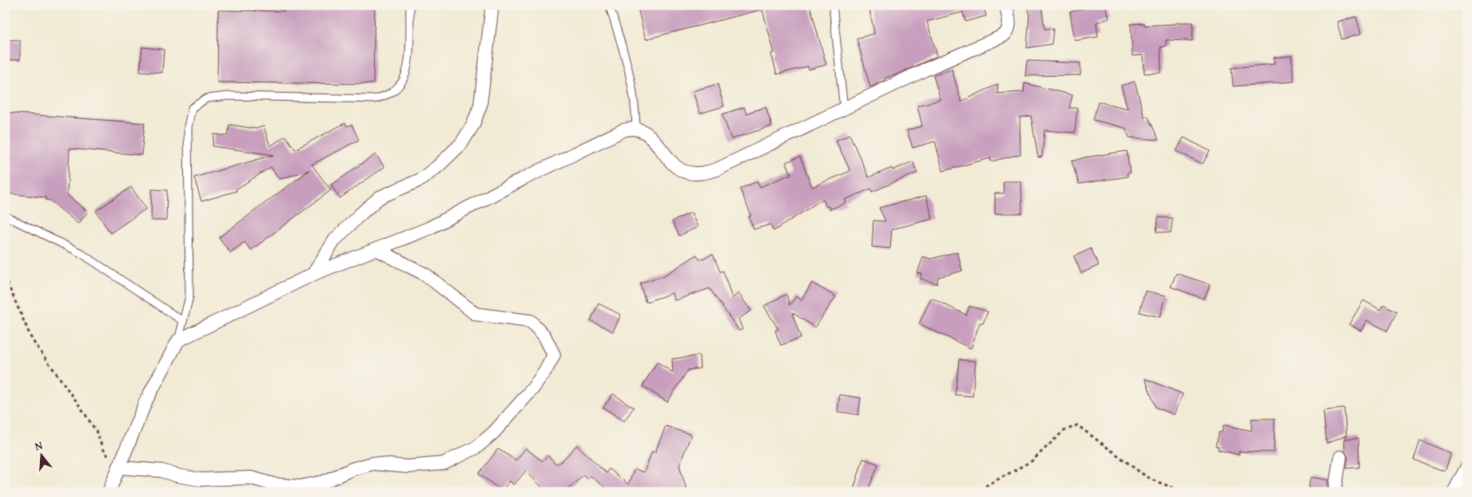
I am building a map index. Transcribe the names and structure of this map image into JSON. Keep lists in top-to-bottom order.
{
  "north": "top"
}
